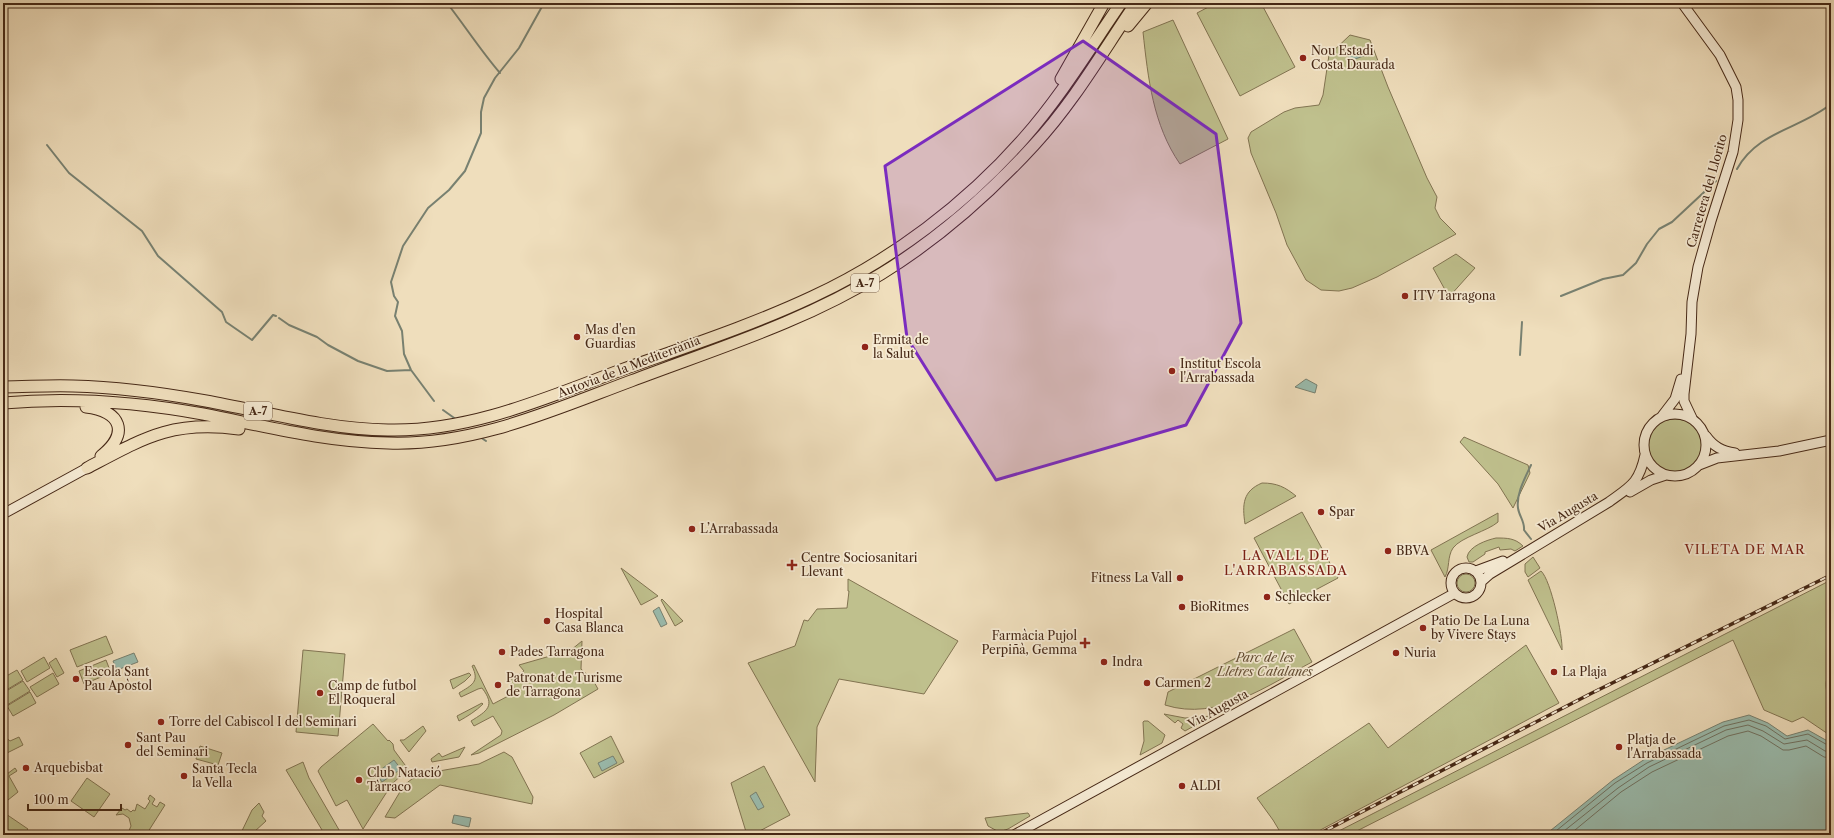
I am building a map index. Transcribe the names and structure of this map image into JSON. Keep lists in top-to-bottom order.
{
  "streets": {
    "highway": ["A-7", "Autovia de la Mediterrània"],
    "main road": ["Carretera del Llorito", "Via Augusta"]
  },
  "crossings": [
    ["Carretera del Llorito", "Via Augusta"]
  ],
  "districts": ["VILETA DE MAR", "LA VALL DE L'ARRABASSADA"],
  "parks": ["Parc de les Lletres Catalanes"],
  "places": {
    "other": [
      "Nou Estadi Costa Daurada",
      "ITV Tarragona",
      "Mas d'en Guardias",
      "Ermita de la Salut",
      "Institut Escola l'Arrabassada",
      "Spar",
      "L’Arrabassada",
      "BBVA",
      "Fitness La Vall",
      "Schlecker",
      "BioRitmes",
      "Hospital Casa Blanca",
      "Patio De La Luna by Vivere Stays",
      "Pades Tarragona",
      "Nuria",
      "Indra",
      "La Plaja",
      "Escola Sant Pau Apòstol",
      "Carmen 2",
      "Patronat de Turisme de Tarragona",
      "Camp de futbol El Roqueral",
      "Torre del Cabiscol I del Seminari",
      "Sant Pau del Seminari",
      "Platja de l'Arrabassada",
      "Arquebisbat",
      "Santa Tecla la Vella",
      "Club Natació Tàrraco",
      "ALDI"
    ],
    "health": ["Centre Sociosanitari Llevant", "Farmàcia Pujol Perpiñà, Gemma"]
  },
  "scale_bar": "100 m"
}
